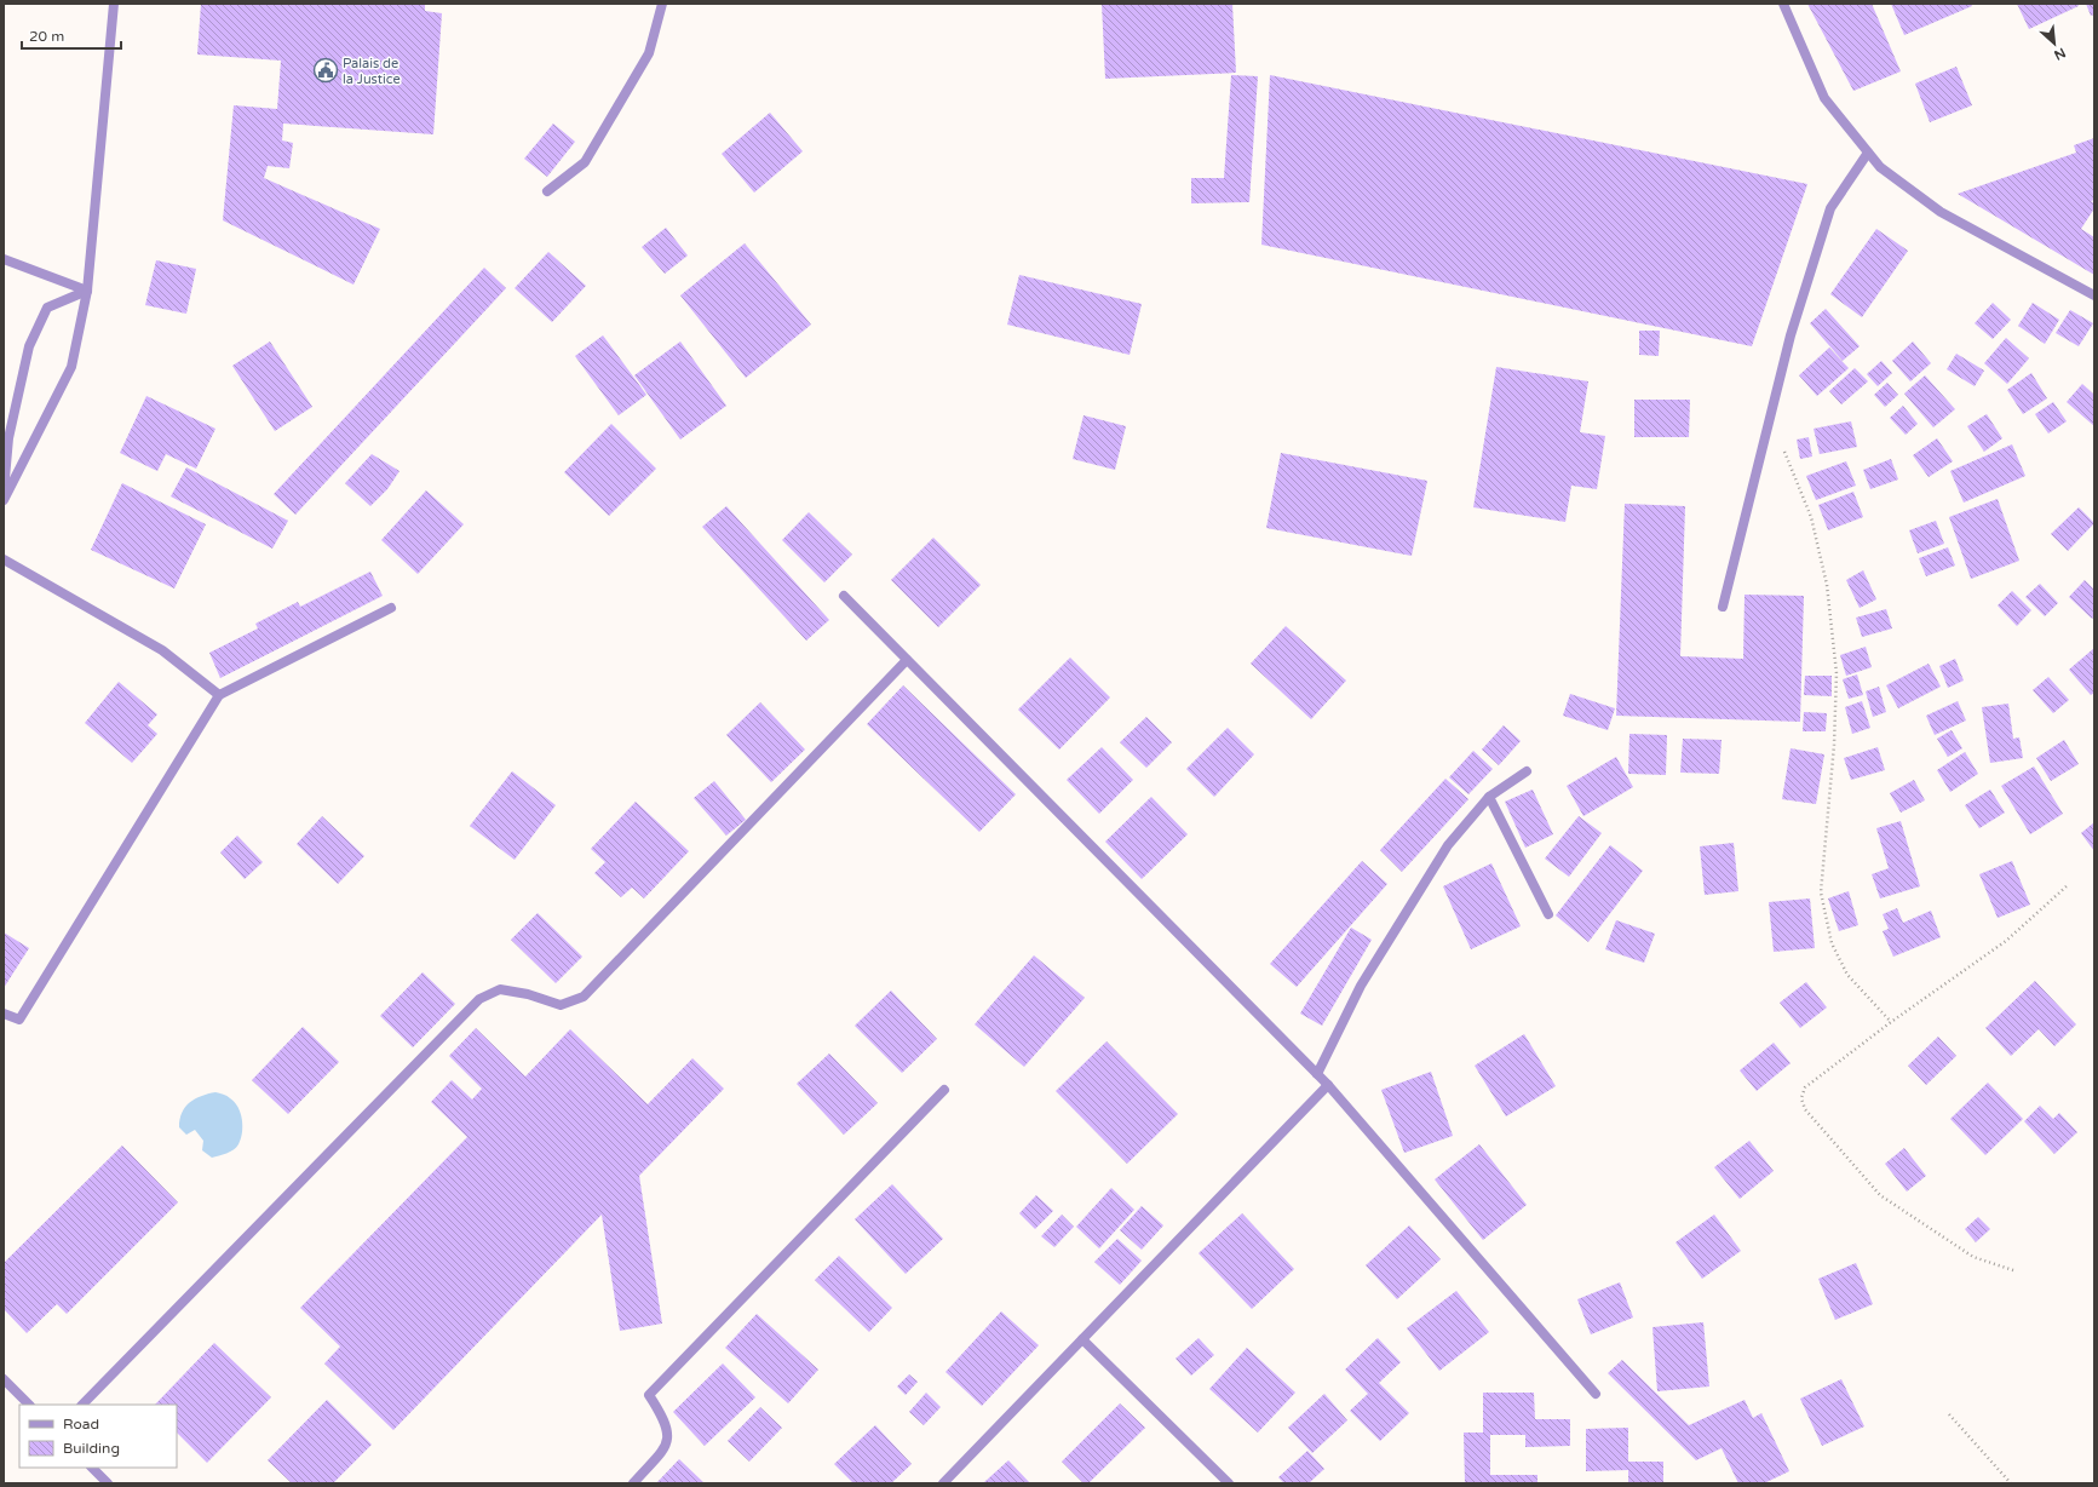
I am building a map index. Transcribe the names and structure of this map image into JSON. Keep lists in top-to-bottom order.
{
  "places": {
    "public building": ["Palais de la Justice"]
  },
  "legend": ["Road", "Building"],
  "scale_bar": "20 m",
  "north": "bottom right"
}
